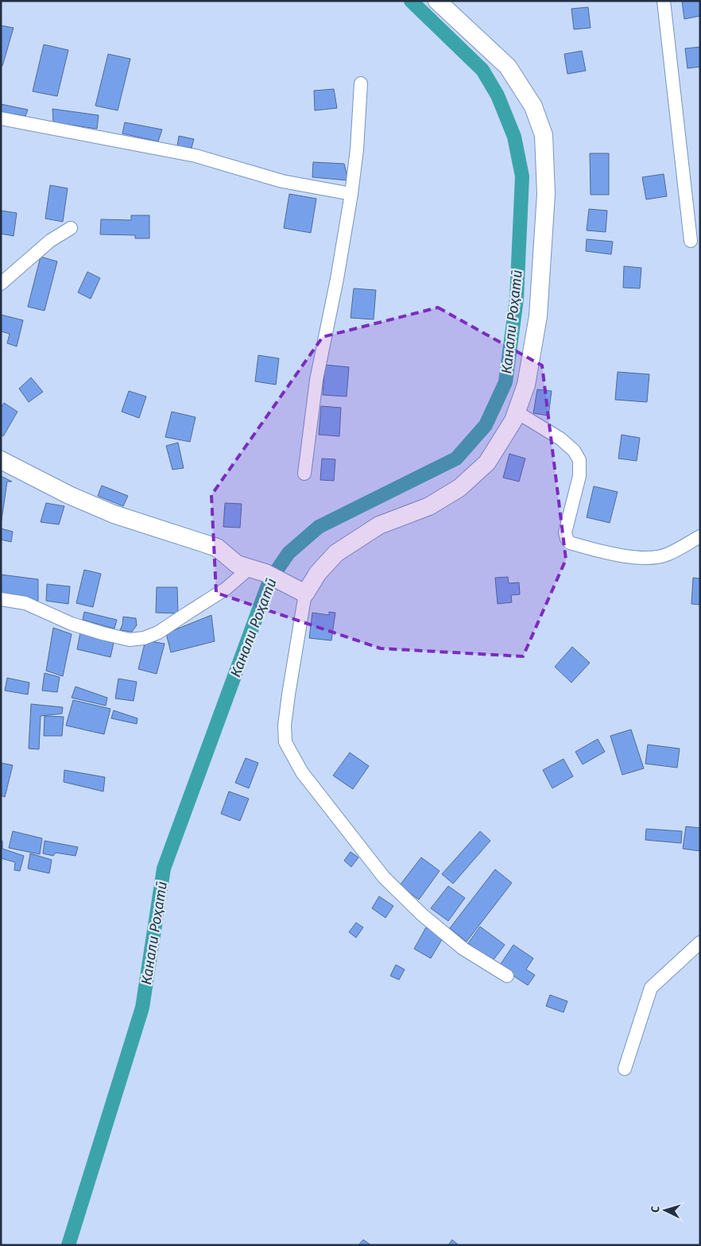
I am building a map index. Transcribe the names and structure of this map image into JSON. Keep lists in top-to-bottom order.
{
  "water": ["Канали Роҳатӣ"],
  "north": "left"
}
